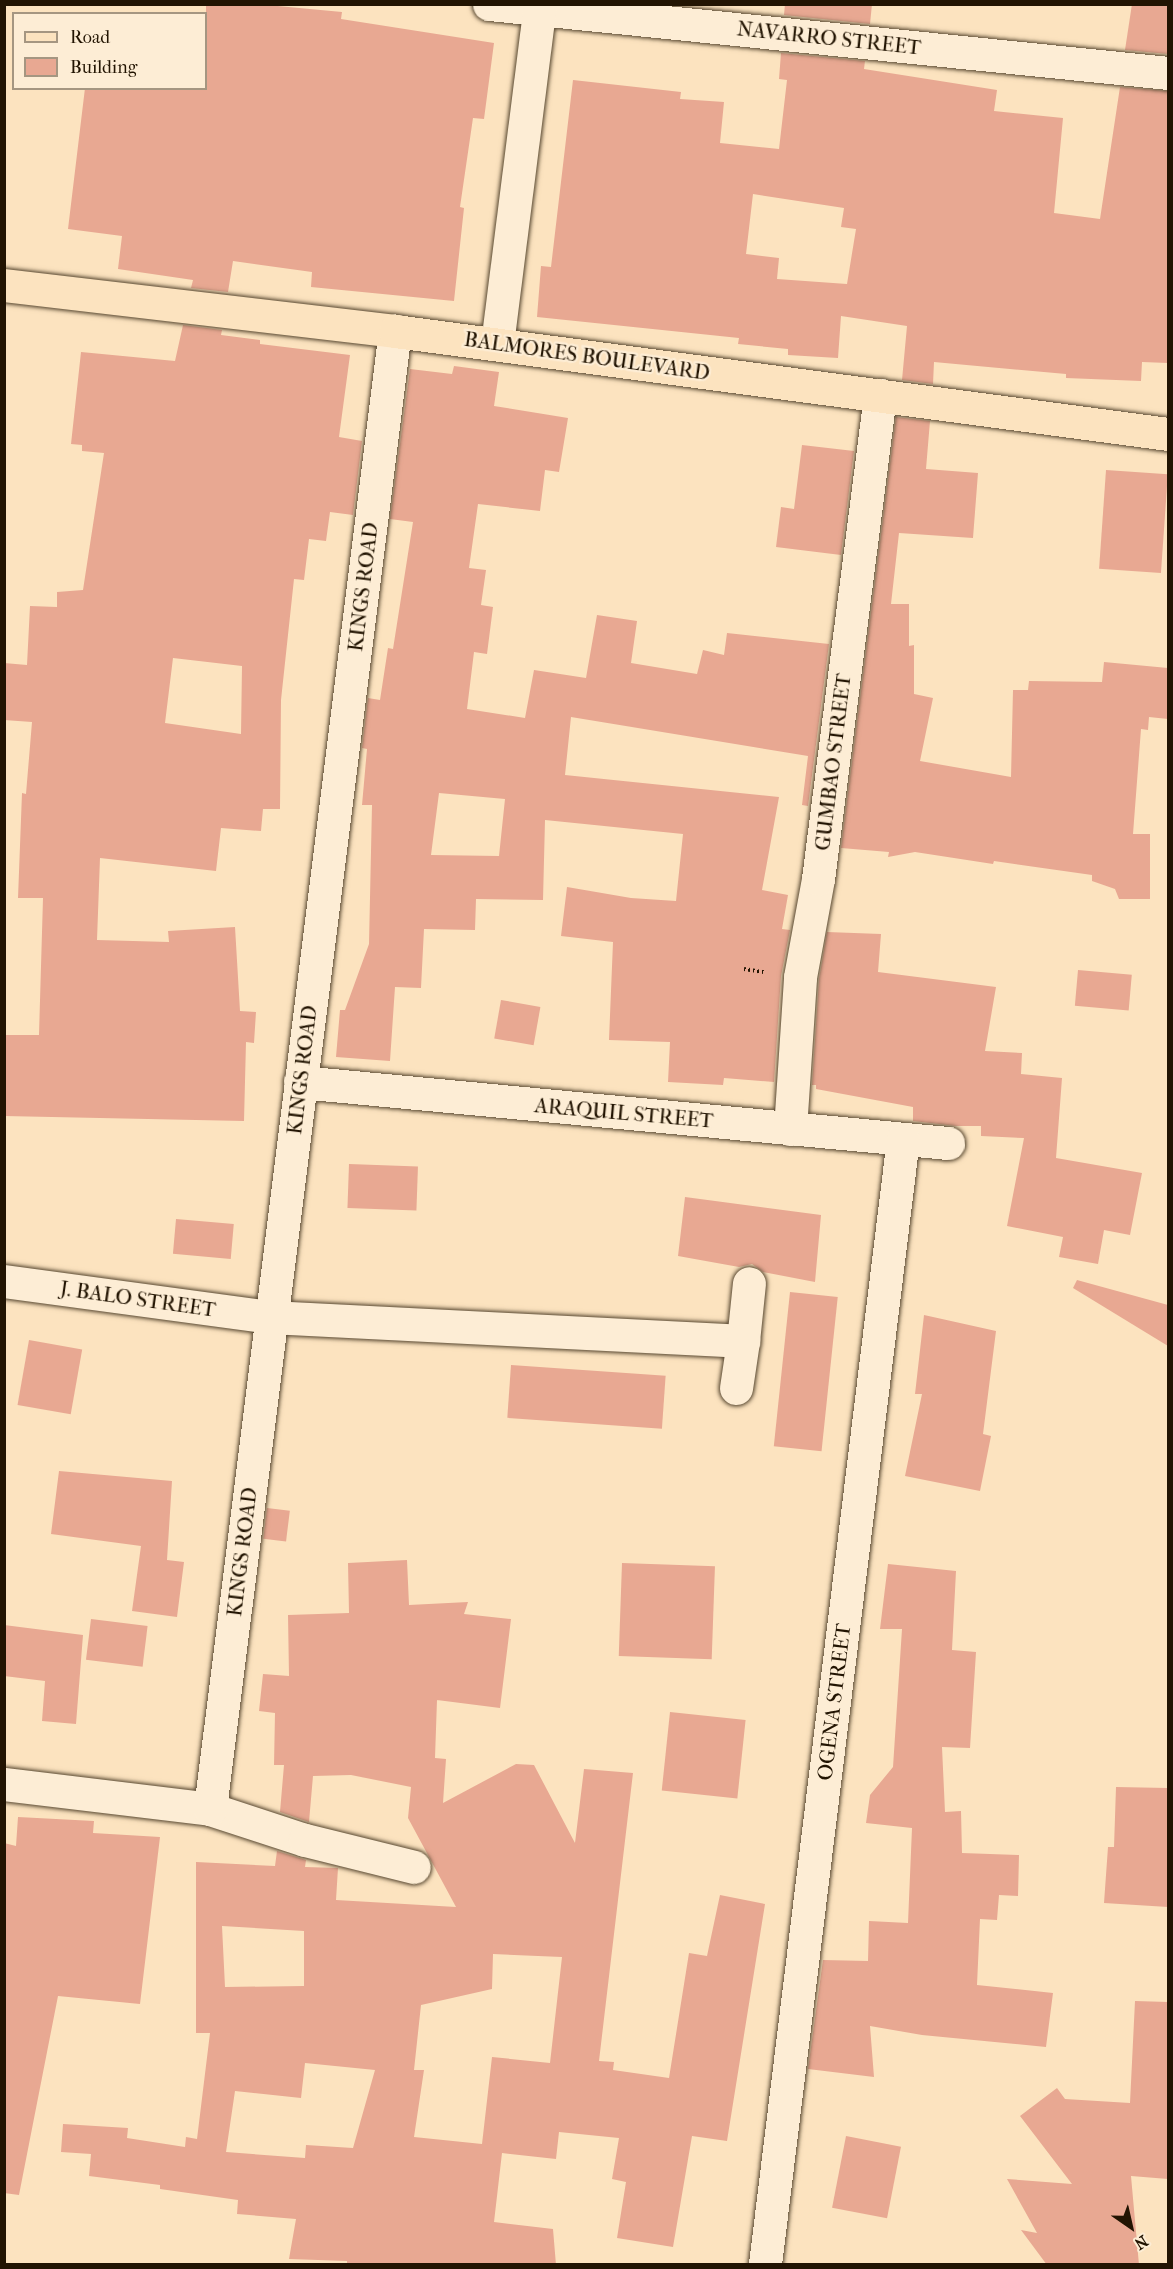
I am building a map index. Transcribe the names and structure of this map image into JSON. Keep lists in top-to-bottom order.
{
  "streets": {
    "main road": ["BALMORES BOULEVARD"],
    "street": [
      "NAVARRO STREET",
      "KINGS ROAD",
      "GUMBAO STREET",
      "ARAQUIL STREET",
      "J. BALO STREET",
      "OGENA STREET"
    ]
  },
  "crossings": [
    ["BALMORES BOULEVARD", "KINGS ROAD"],
    ["BALMORES BOULEVARD", "GUMBAO STREET"],
    ["KINGS ROAD", "ARAQUIL STREET"],
    ["KINGS ROAD", "J. BALO STREET"],
    ["GUMBAO STREET", "ARAQUIL STREET"],
    ["ARAQUIL STREET", "OGENA STREET"]
  ],
  "legend": ["Road", "Building"],
  "north": "bottom right"
}
